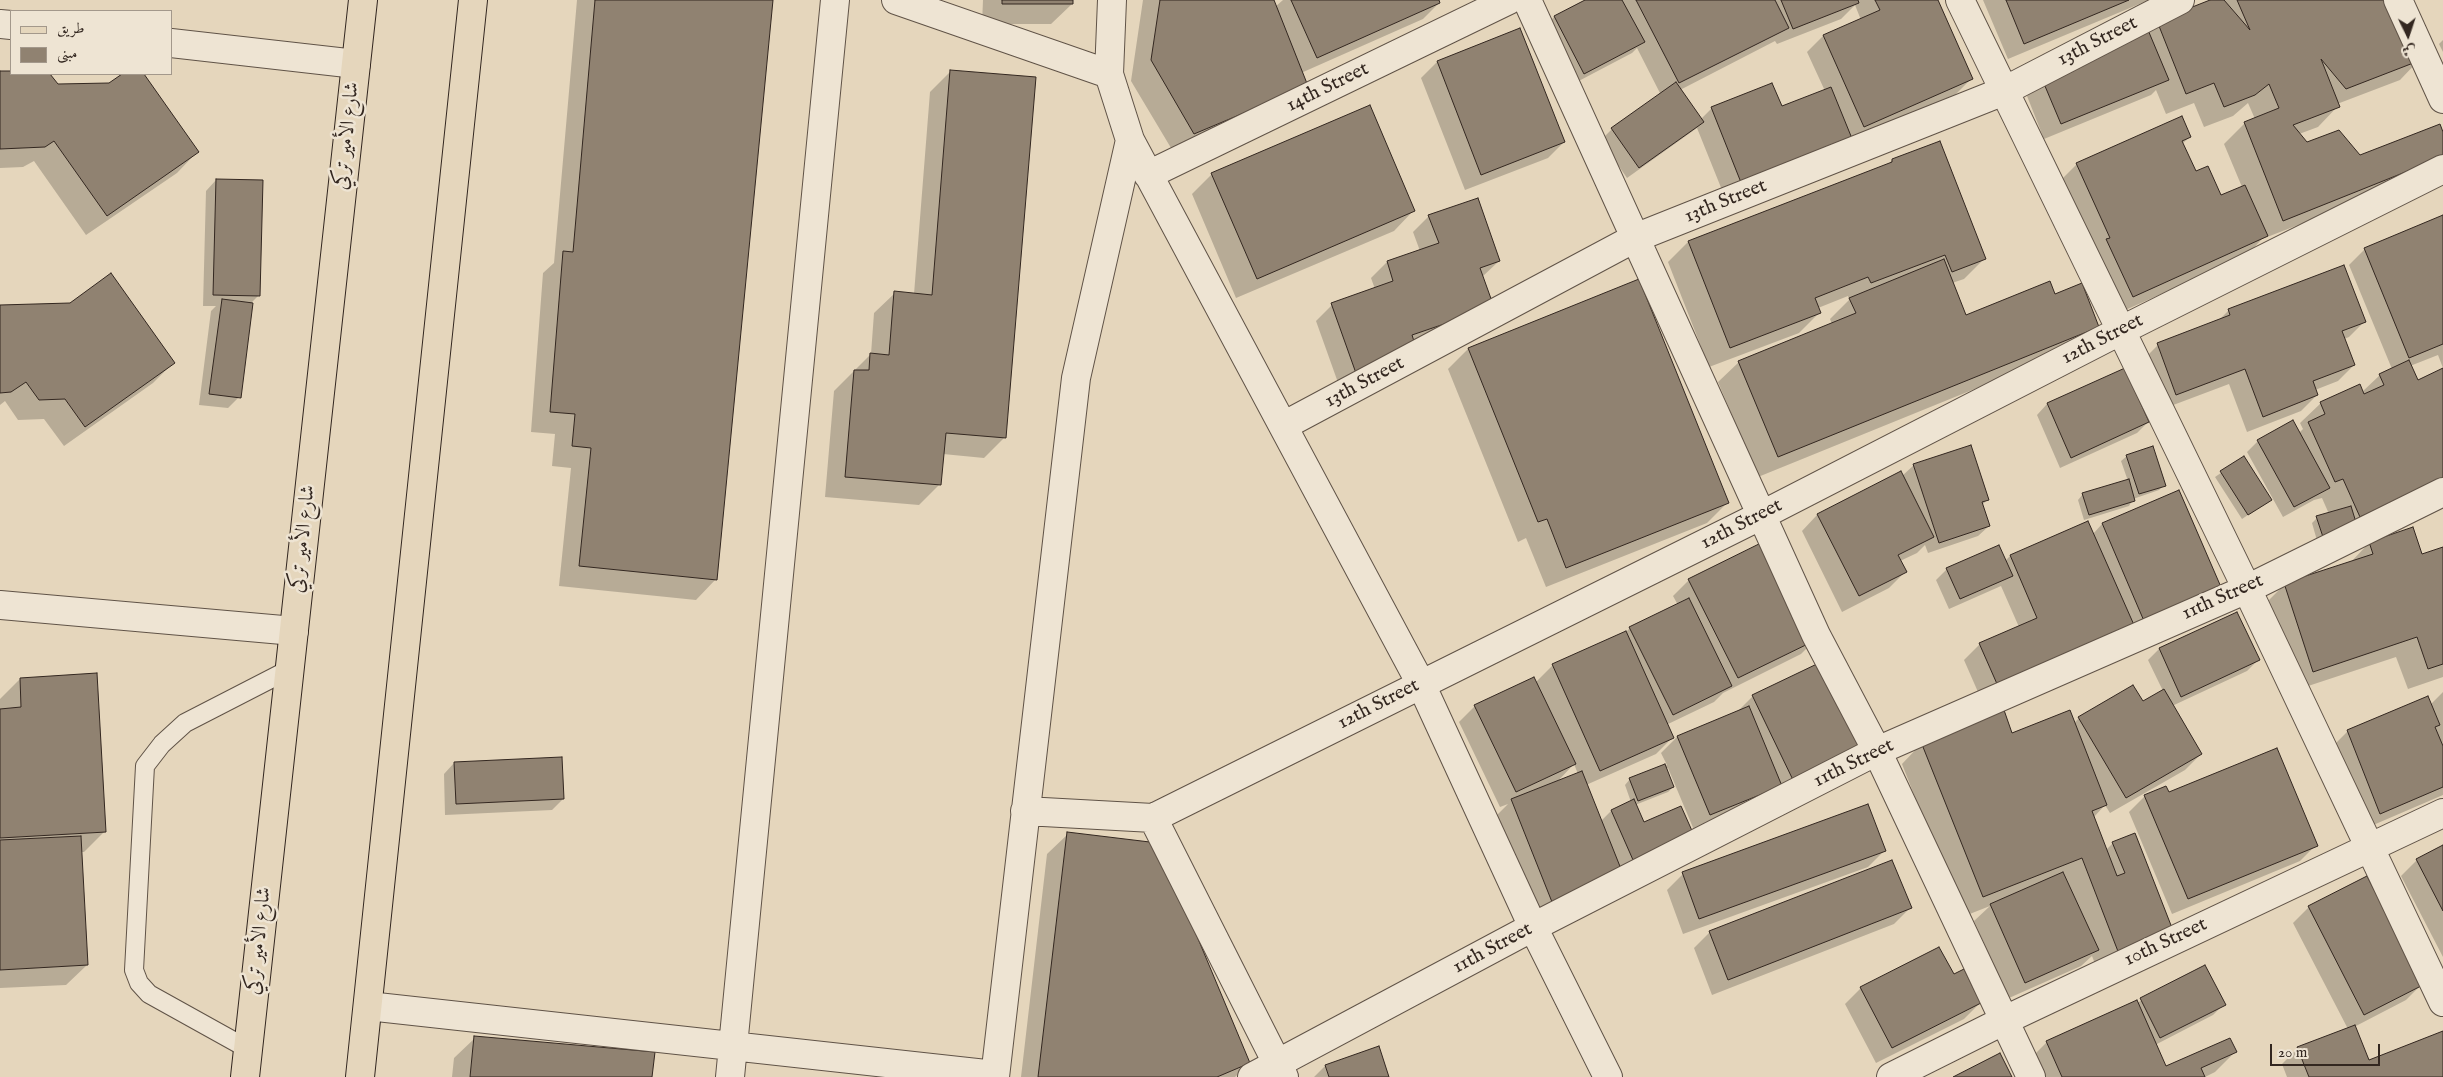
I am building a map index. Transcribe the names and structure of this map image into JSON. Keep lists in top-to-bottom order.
{
  "streets": {
    "main road": ["شارع الأمير تركي"],
    "street": [
      "13th Street",
      "14th Street",
      "12th Street",
      "11th Street",
      "10th Street"
    ]
  },
  "legend": ["طريق", "مبنى"],
  "scale_bar": "20 m",
  "north": "bottom"
}
